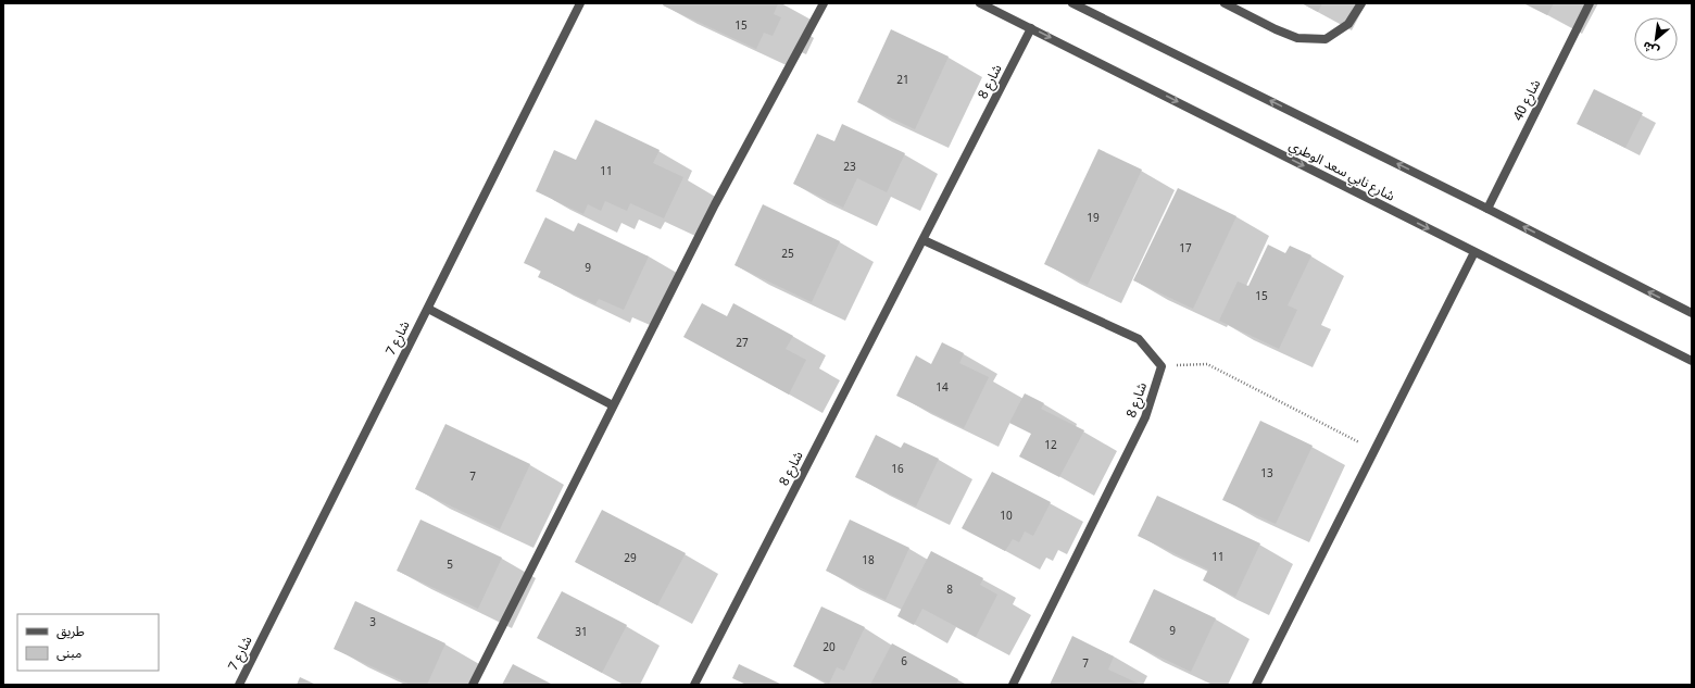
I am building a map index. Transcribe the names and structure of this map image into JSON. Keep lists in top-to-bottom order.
{
  "streets": {
    "street": [
      "شارع 8",
      "شارع 40",
      "شارع نابي سعد الوطري",
      "شارع 7"
    ]
  },
  "crossings": [
    ["شارع 8", "شارع نابي سعد الوطري"]
  ],
  "house_numbers": [
    "15",
    "21",
    "23",
    "11",
    "19",
    "17",
    "25",
    "9",
    "15",
    "27",
    "14",
    "12",
    "16",
    "13",
    "7",
    "10",
    "11",
    "29",
    "18",
    "5",
    "8",
    "3",
    "9",
    "31",
    "20",
    "6",
    "7"
  ],
  "legend": ["طريق", "مبنى"],
  "north": "bottom left"
}
